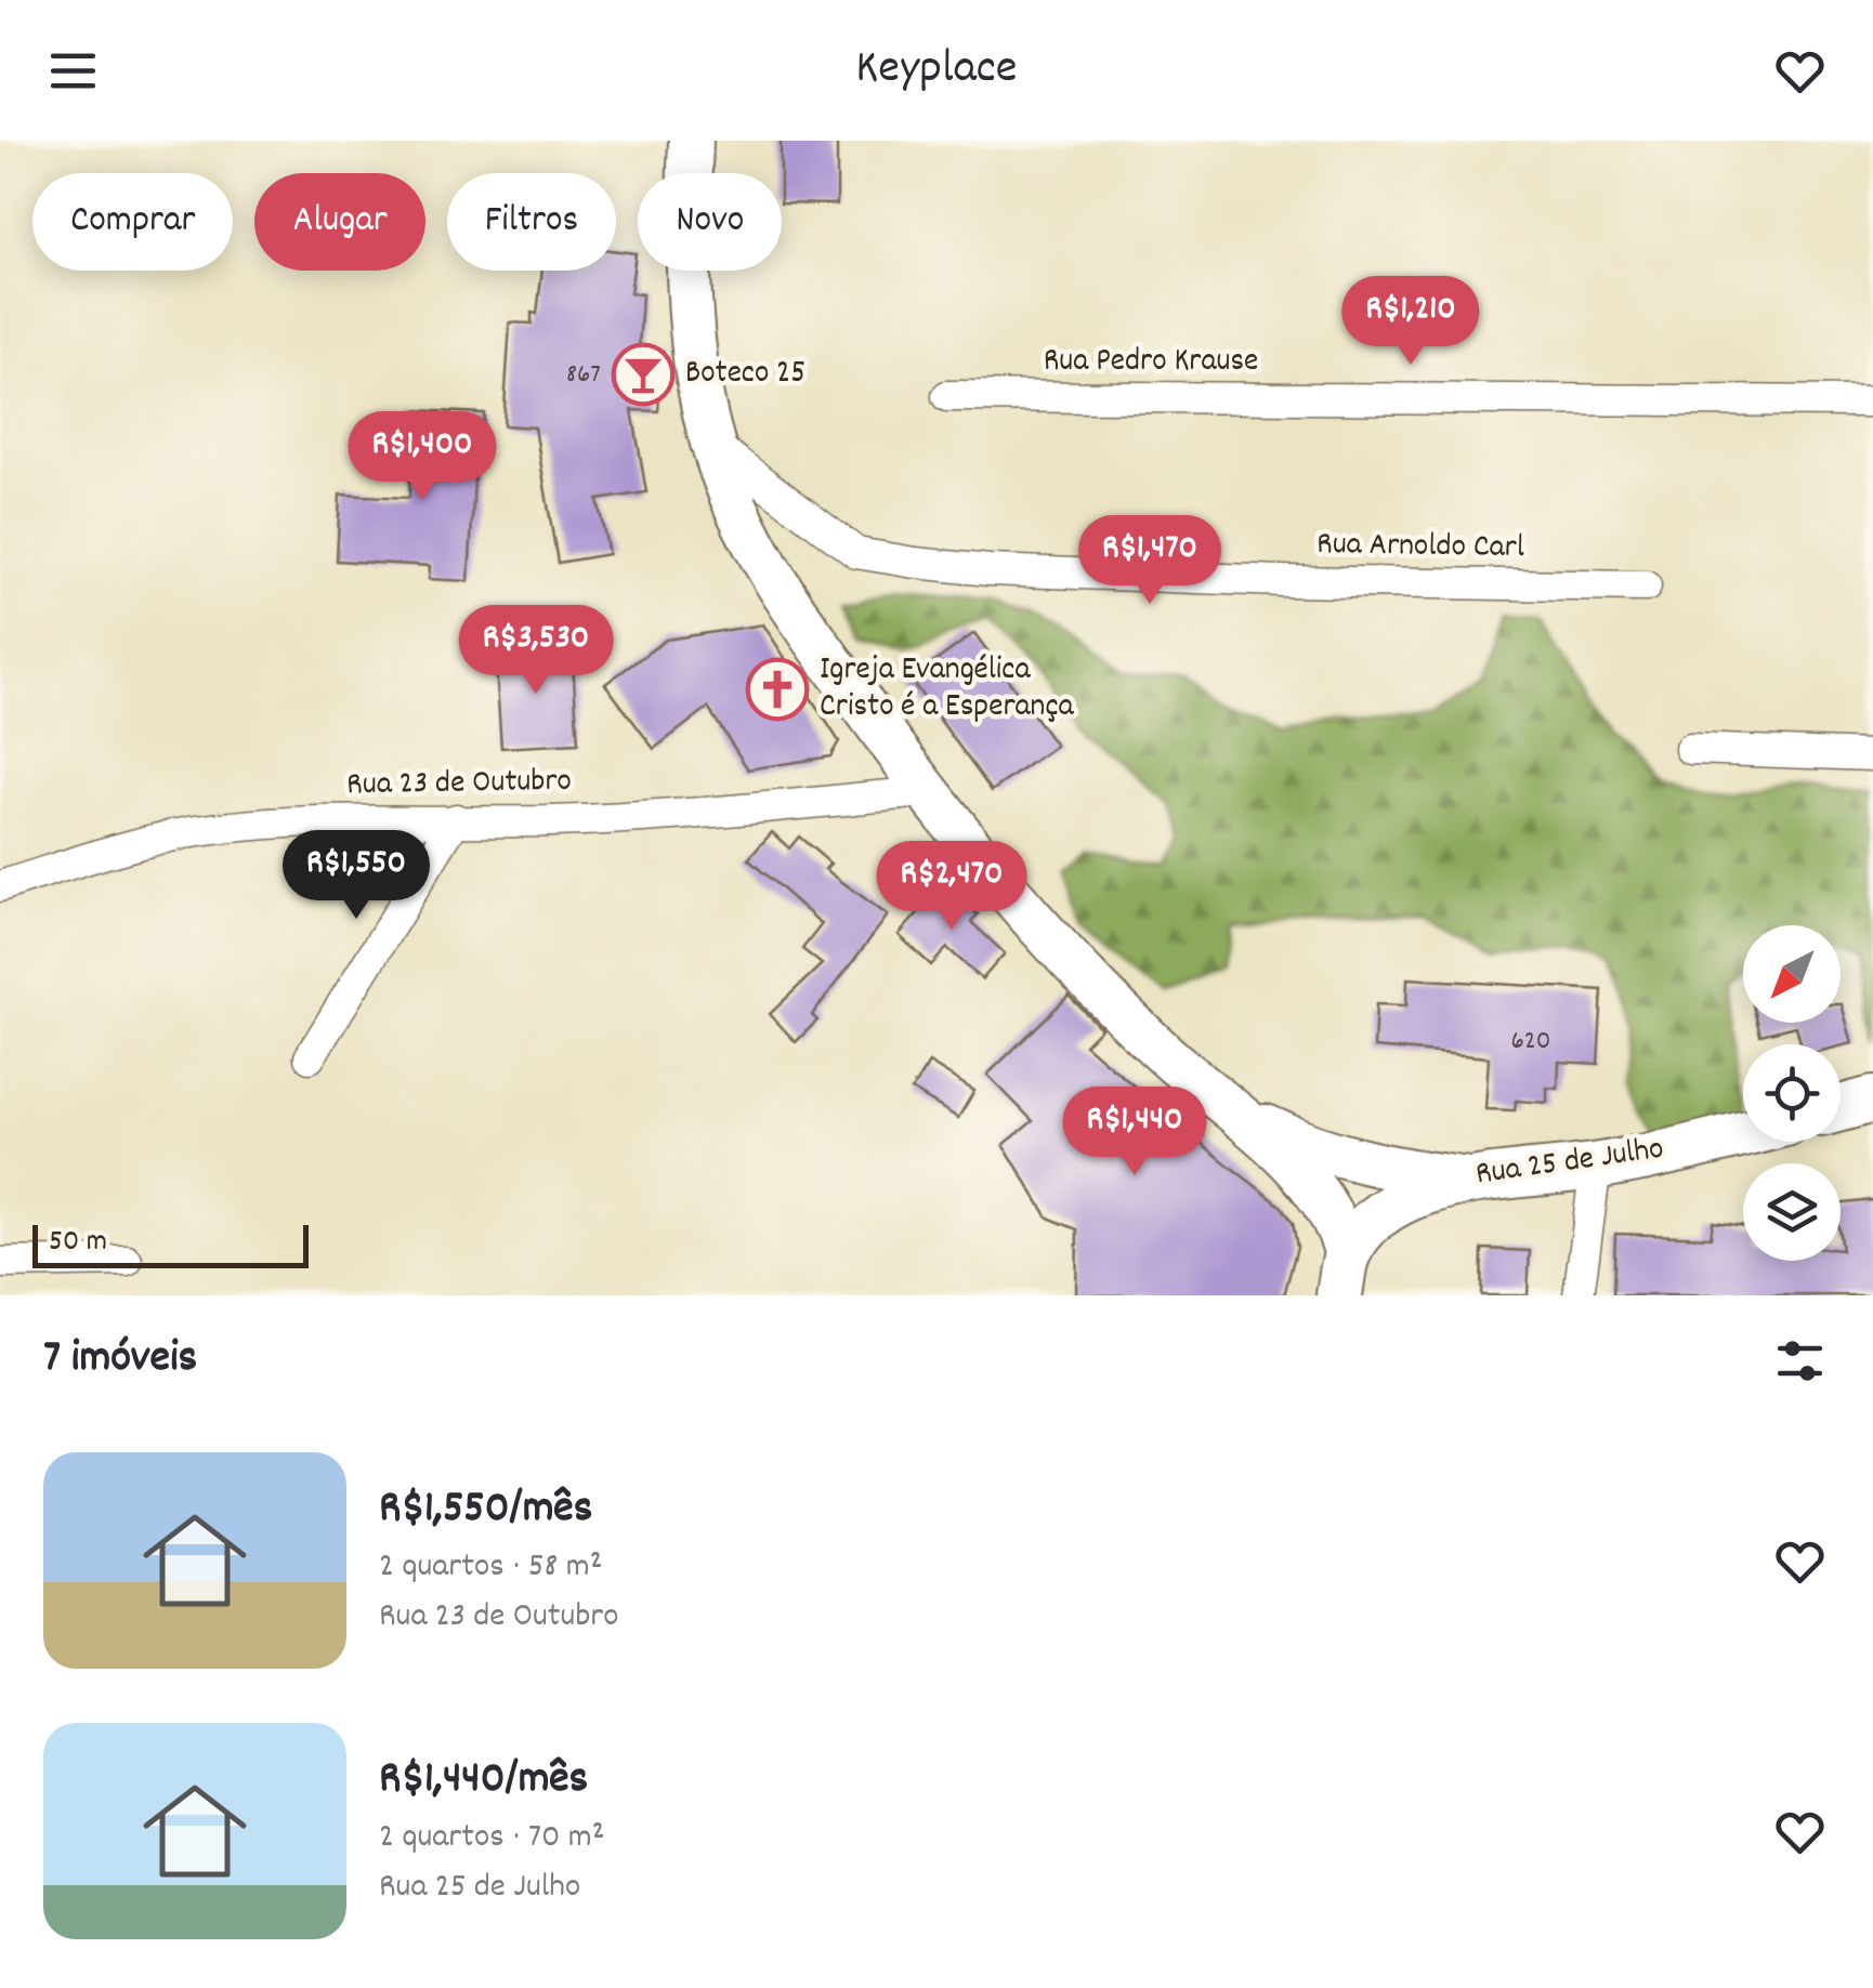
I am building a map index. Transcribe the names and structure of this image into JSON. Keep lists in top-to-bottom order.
{
  "streets": {
    "main road": ["Rua 25 de Julho"],
    "street": ["Rua Pedro Krause", "Rua Arnoldo Carl", "Rua 23 de Outubro"]
  },
  "crossings": [
    ["Rua Arnoldo Carl", "Rua 25 de Julho"],
    ["Rua 23 de Outubro", "Rua 25 de Julho"]
  ],
  "places": {
    "bar": ["Boteco 25"],
    "church": ["Igreja Evangélica Cristo é a Esperança"]
  },
  "house_numbers": ["867", "620"],
  "scale_bar": "50 m",
  "north": "bottom left",
  "page": {
    "header": "Keyplace",
    "chip": [
      "Comprar",
      "Alugar",
      "Filtros",
      "Novo"
    ],
    "price": [
      "R$1,210",
      "R$1,400",
      "R$1,470",
      "R$3,530",
      "R$1,550",
      "R$2,470",
      "R$1,440"
    ],
    "scale": "50 m",
    "heading": "7 imóveis",
    "list": [
      {
        "name": "R$1,550/mês",
        "note": "2 quartos · 58 m² · Rua 23 de Outubro"
      },
      {
        "name": "R$1,440/mês",
        "note": "2 quartos · 70 m² · Rua 25 de Julho"
      }
    ]
  }
}
